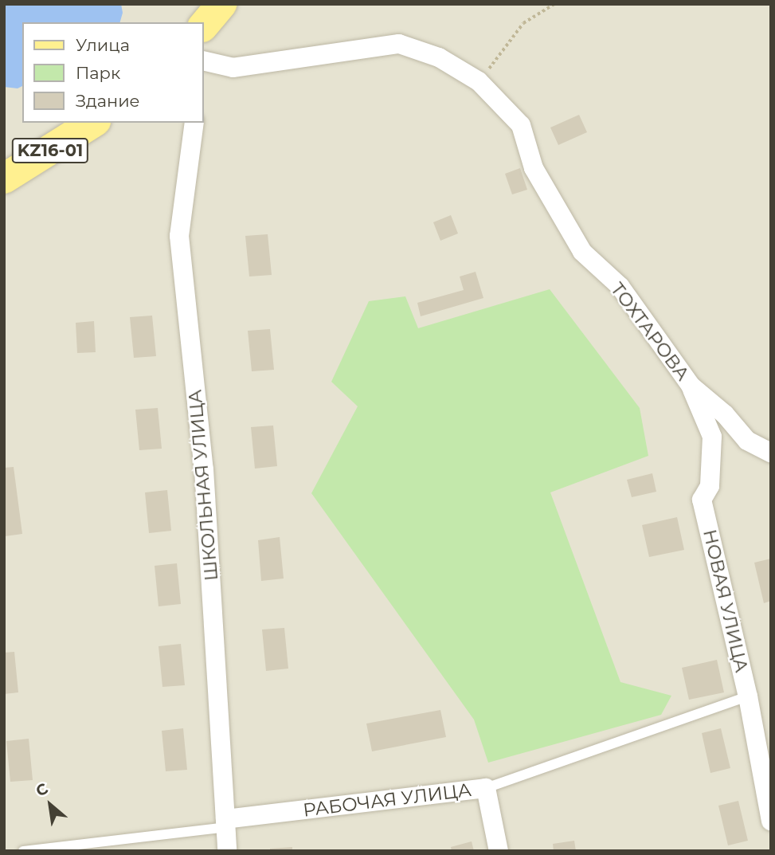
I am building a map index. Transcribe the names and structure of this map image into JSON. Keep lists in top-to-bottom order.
{
  "streets": {
    "main road": ["KZ16-01"],
    "street": [
      "ТОХТАРОВА",
      "ШКОЛЬНАЯ УЛИЦА",
      "НОВАЯ УЛИЦА",
      "РАБОЧАЯ УЛИЦА"
    ]
  },
  "crossings": [
    ["ТОХТАРОВА", "НОВАЯ УЛИЦА"],
    ["ШКОЛЬНАЯ УЛИЦА", "РАБОЧАЯ УЛИЦА"]
  ],
  "legend": ["Улица", "Парк", "Здание"],
  "north": "top left"
}
